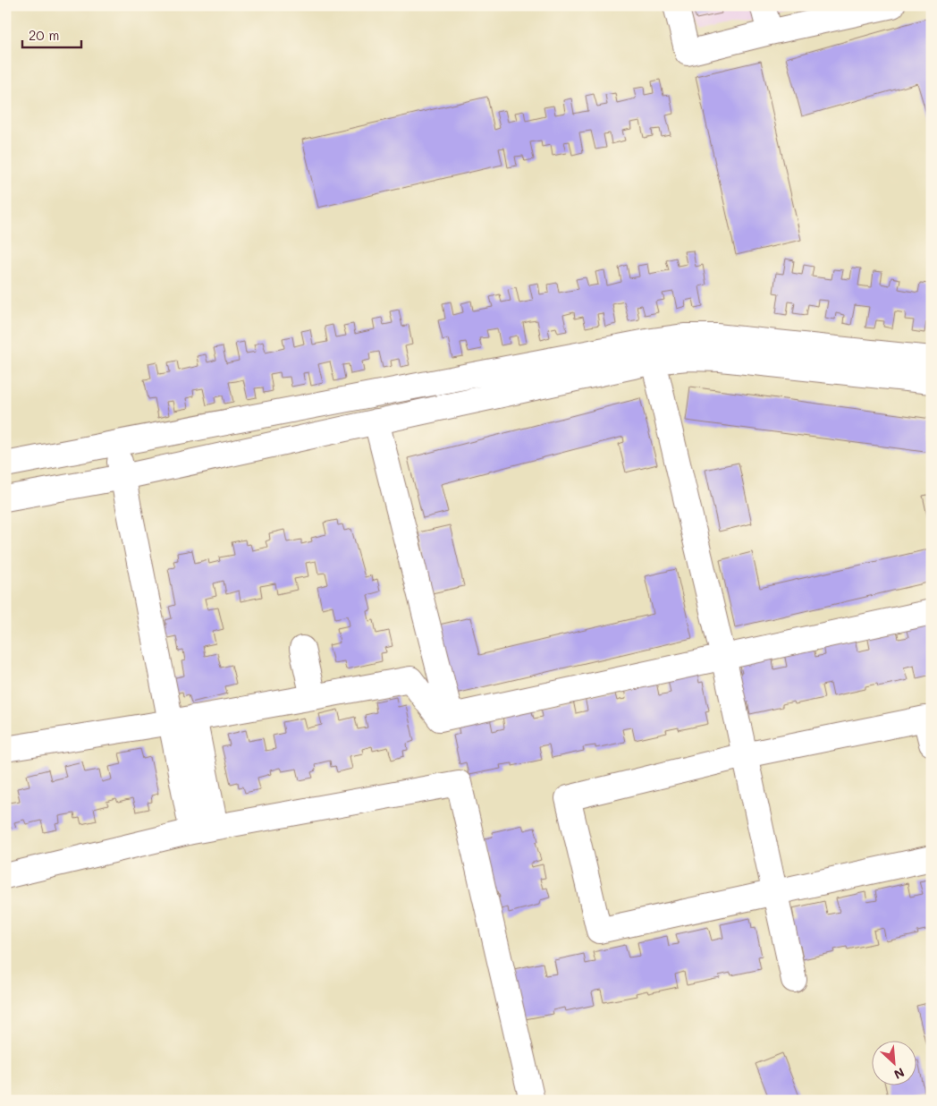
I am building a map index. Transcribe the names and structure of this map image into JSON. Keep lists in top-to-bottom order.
{
  "scale_bar": "20 m",
  "north": "bottom right"
}
